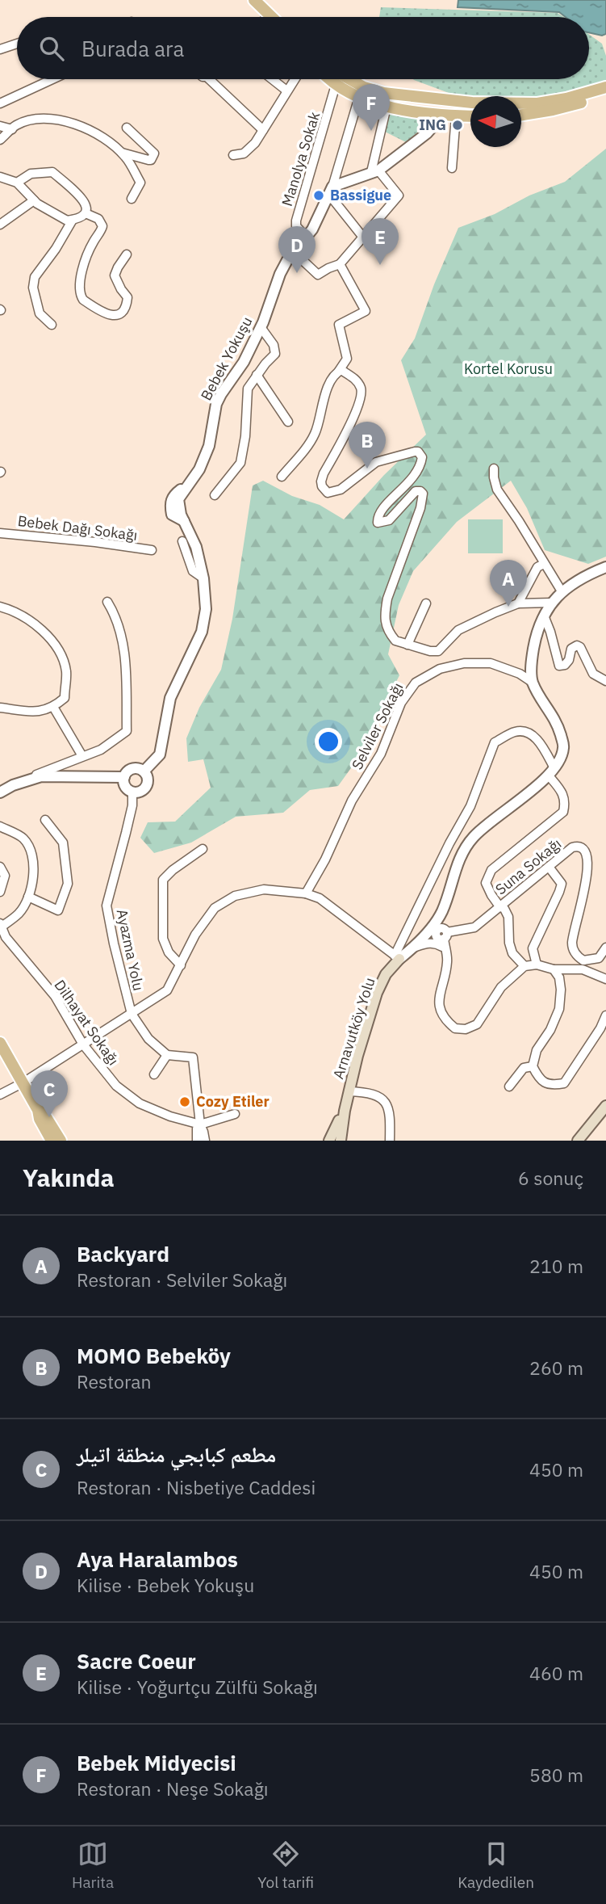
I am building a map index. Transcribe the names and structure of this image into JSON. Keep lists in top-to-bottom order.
{
  "streets": {
    "main road": ["Arnavutköy Yolu"],
    "street": [
      "Manolya Sokak",
      "Bebek Yokuşu",
      "Bebek Dağı Sokağı",
      "Selviler Sokağı",
      "Suna Sokağı",
      "Ayazma Yolu",
      "Dilhayat Sokağı"
    ]
  },
  "crossings": [
    ["Manolya Sokak", "Bebek Yokuşu"]
  ],
  "parks": ["Kortel Korusu"],
  "places": ["ING", "Bassigue", "Cozy Etiler"],
  "north": "left",
  "page": {
    "search": "Burada ara",
    "pins": [
      "F",
      "E",
      "D",
      "B",
      "A",
      "C"
    ],
    "heading": ["Yakında", "6 sonuç"],
    "list": [
      {
        "mark": "A",
        "name": "Backyard",
        "note": "Restoran · Selviler Sokağı",
        "value": "210 m"
      },
      {
        "mark": "B",
        "name": "MOMO Bebeköy",
        "note": "Restoran",
        "value": "260 m"
      },
      {
        "mark": "C",
        "name": "مطعم كبابجي منطقة اتيلر",
        "note": "Restoran · Nisbetiye Caddesi",
        "value": "450 m"
      },
      {
        "mark": "D",
        "name": "Aya Haralambos",
        "note": "Kilise · Bebek Yokuşu",
        "value": "450 m"
      },
      {
        "mark": "E",
        "name": "Sacre Coeur",
        "note": "Kilise · Yoğurtçu Zülfü Sokağı",
        "value": "460 m"
      },
      {
        "mark": "F",
        "name": "Bebek Midyecisi",
        "note": "Restoran · Neşe Sokağı",
        "value": "580 m"
      }
    ],
    "nav": ["Harita", "Yol tarifi", "Kaydedilen"]
  }
}
